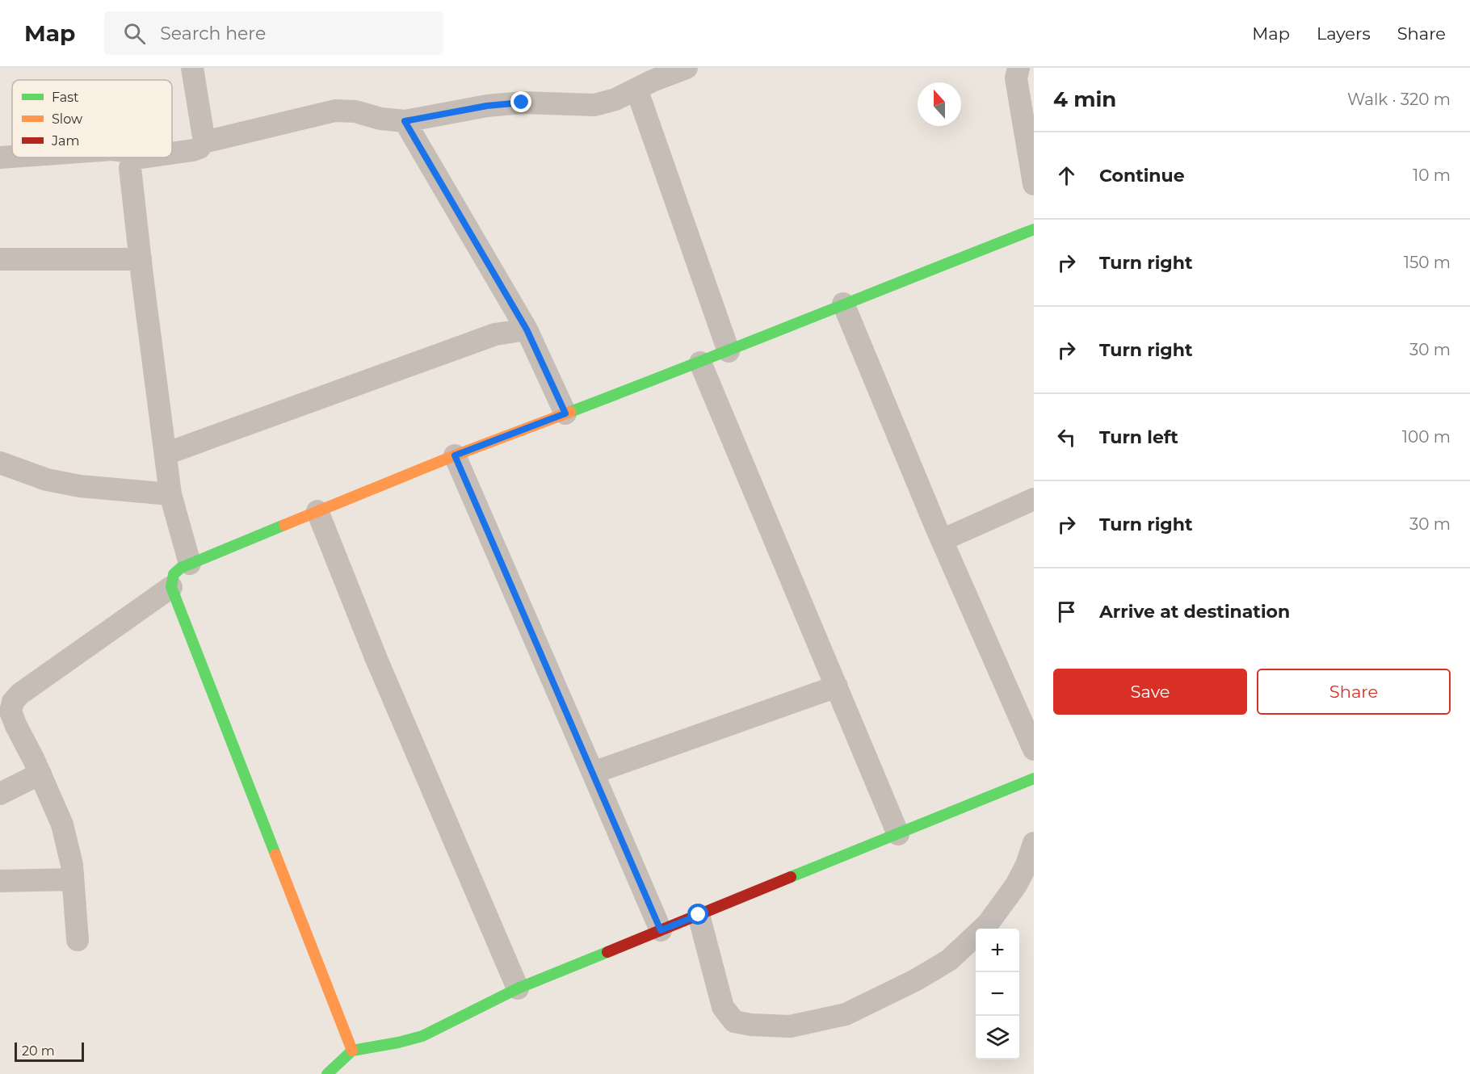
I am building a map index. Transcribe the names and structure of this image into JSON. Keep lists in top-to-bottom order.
{
  "legend": ["Fast", "Slow", "Jam"],
  "scale_bar": "20 m",
  "north": "top",
  "page": {
    "header": "Map",
    "search": "Search here",
    "nav": ["Map", "Layers", "Share"],
    "heading": ["4 min", "Walk · 320 m"],
    "list": [
      ["Continue", "10 m"],
      ["Turn right", "150 m"],
      ["Turn right", "30 m"],
      ["Turn left", "100 m"],
      ["Turn right", "30 m"],
      "Arrive at destination"
    ],
    "buttons": ["Save", "Share"],
    "map_buttons": ["+", "−"],
    "scale": "20 m"
  }
}
